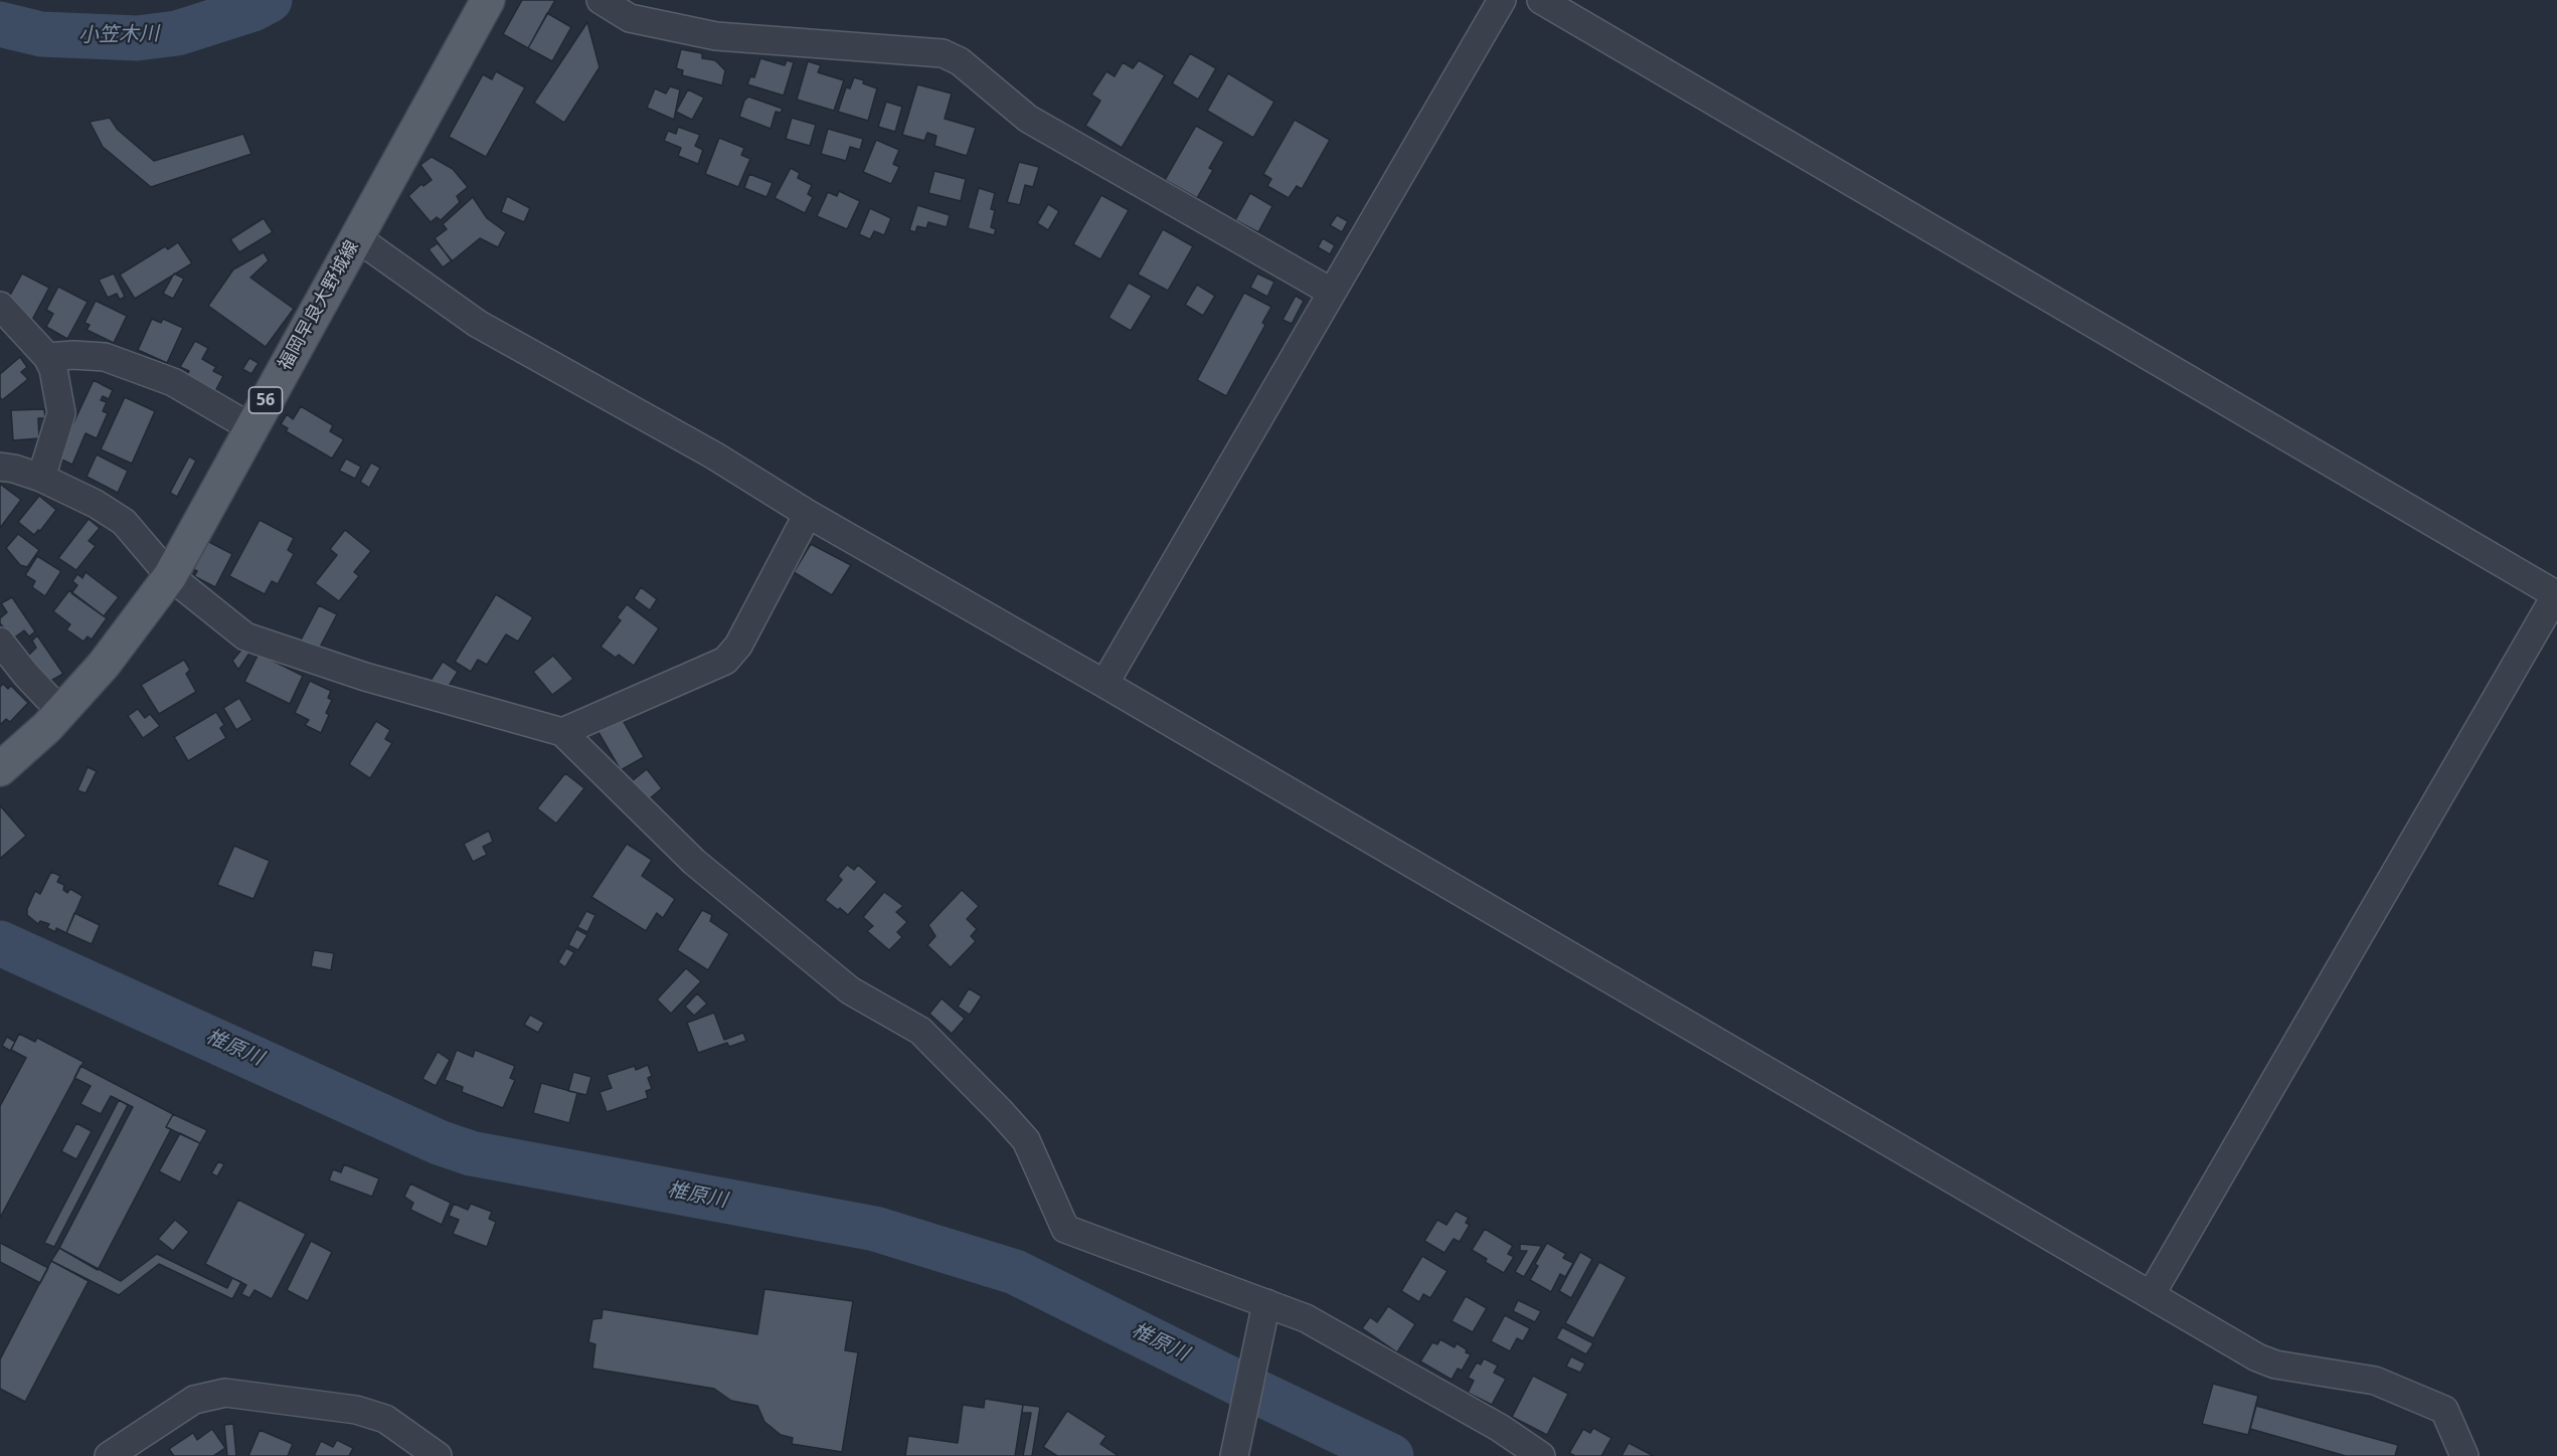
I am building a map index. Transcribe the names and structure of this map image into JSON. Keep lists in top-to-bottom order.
{
  "streets": {
    "main road": ["福岡早良大野城線", "56"]
  },
  "water": ["小笠木川", "椎原川"]
}
